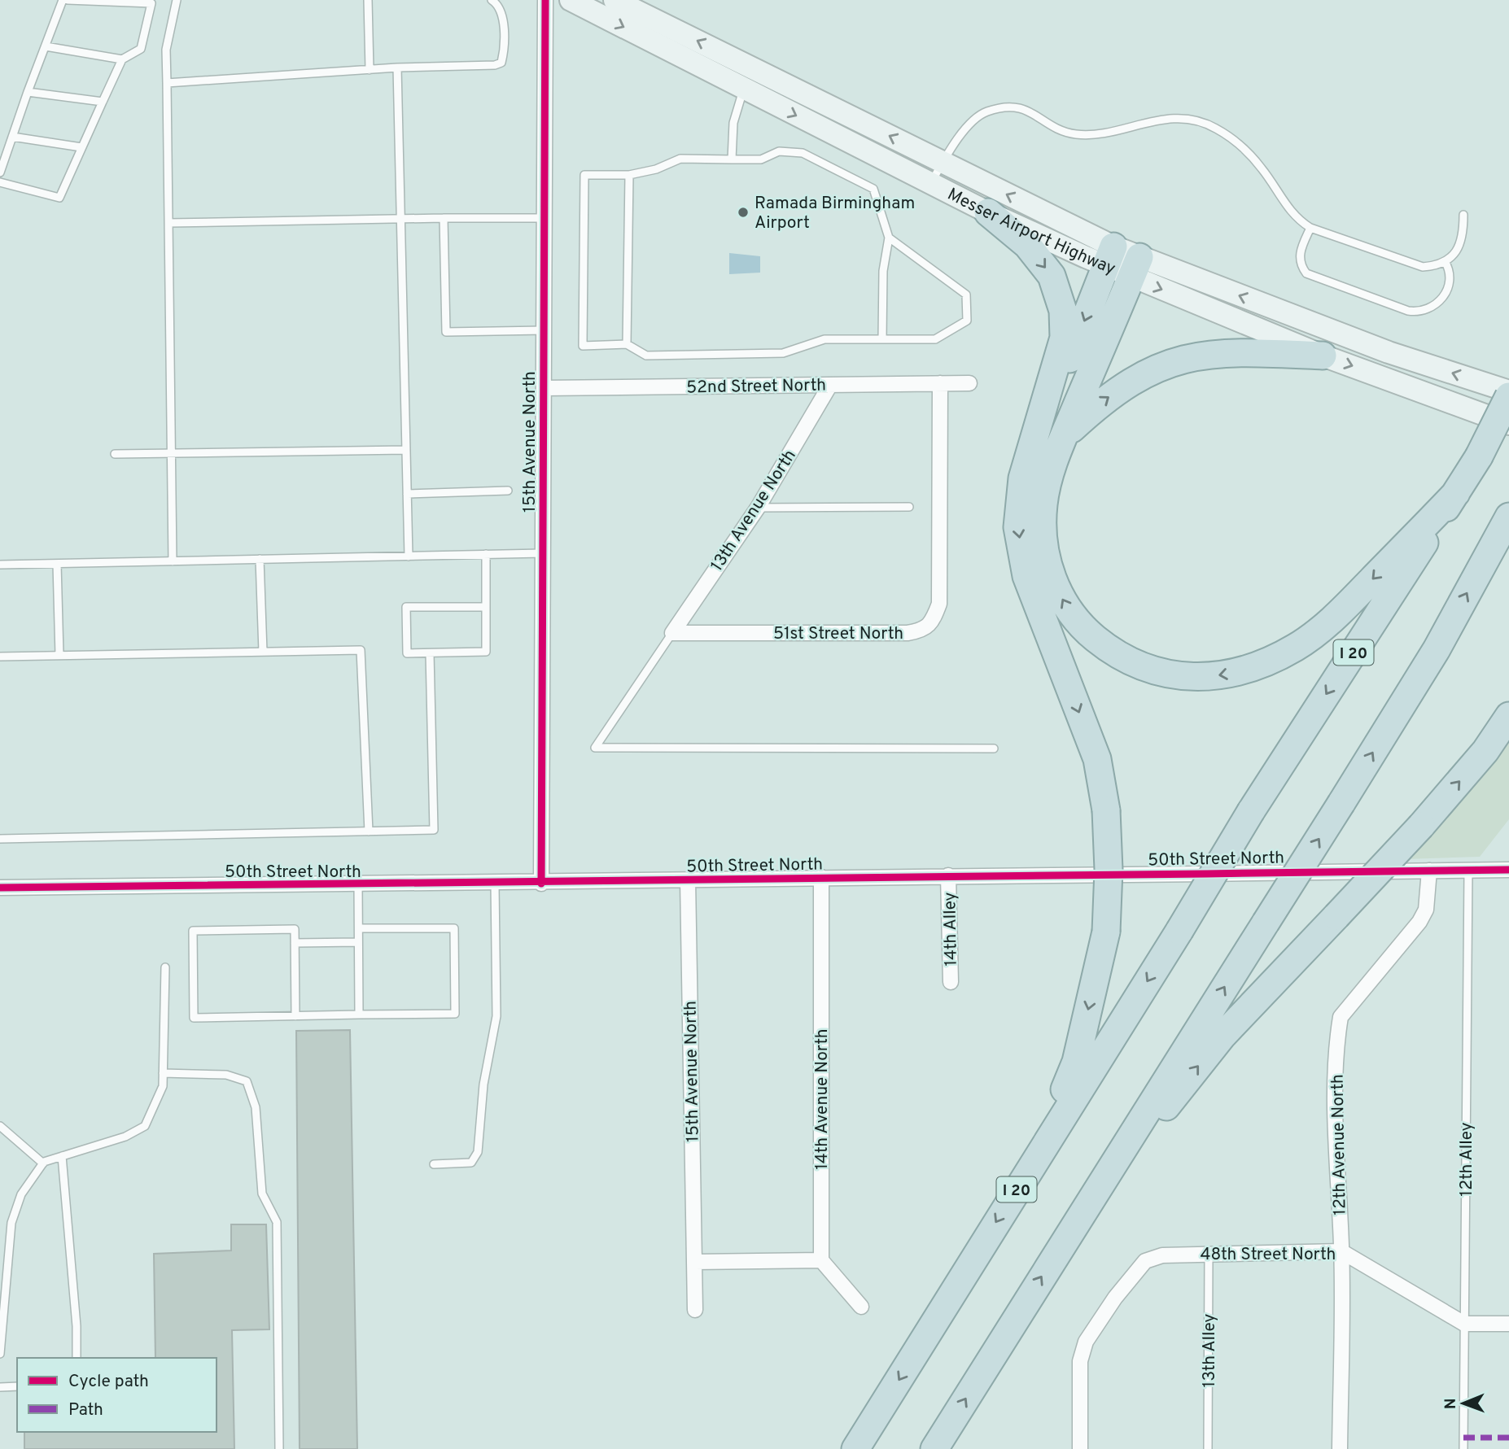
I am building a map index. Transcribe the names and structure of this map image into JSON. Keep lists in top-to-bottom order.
{
  "streets": {
    "highway": ["I 20"],
    "main road": ["Messer Airport Highway"],
    "street": [
      "52nd Street North",
      "15th Avenue North",
      "13th Avenue North",
      "51st Street North",
      "50th Street North",
      "14th Alley",
      "14th Avenue North",
      "12th Avenue North",
      "48th Street North"
    ],
    "lane": ["12th Alley", "13th Alley"]
  },
  "crossings": [
    ["52nd Street North", "15th Avenue North"],
    ["52nd Street North", "13th Avenue North"],
    ["52nd Street North", "51st Street North"],
    ["15th Avenue North", "50th Street North"],
    ["13th Avenue North", "51st Street North"],
    ["50th Street North", "14th Alley"],
    ["50th Street North", "14th Avenue North"],
    ["50th Street North", "12th Avenue North"],
    ["50th Street North", "12th Alley"],
    ["12th Avenue North", "48th Street North"],
    ["12th Alley", "48th Street North"],
    ["48th Street North", "13th Alley"]
  ],
  "places": ["Ramada Birmingham Airport"],
  "legend": ["Cycle path", "Path"],
  "north": "left"
}
